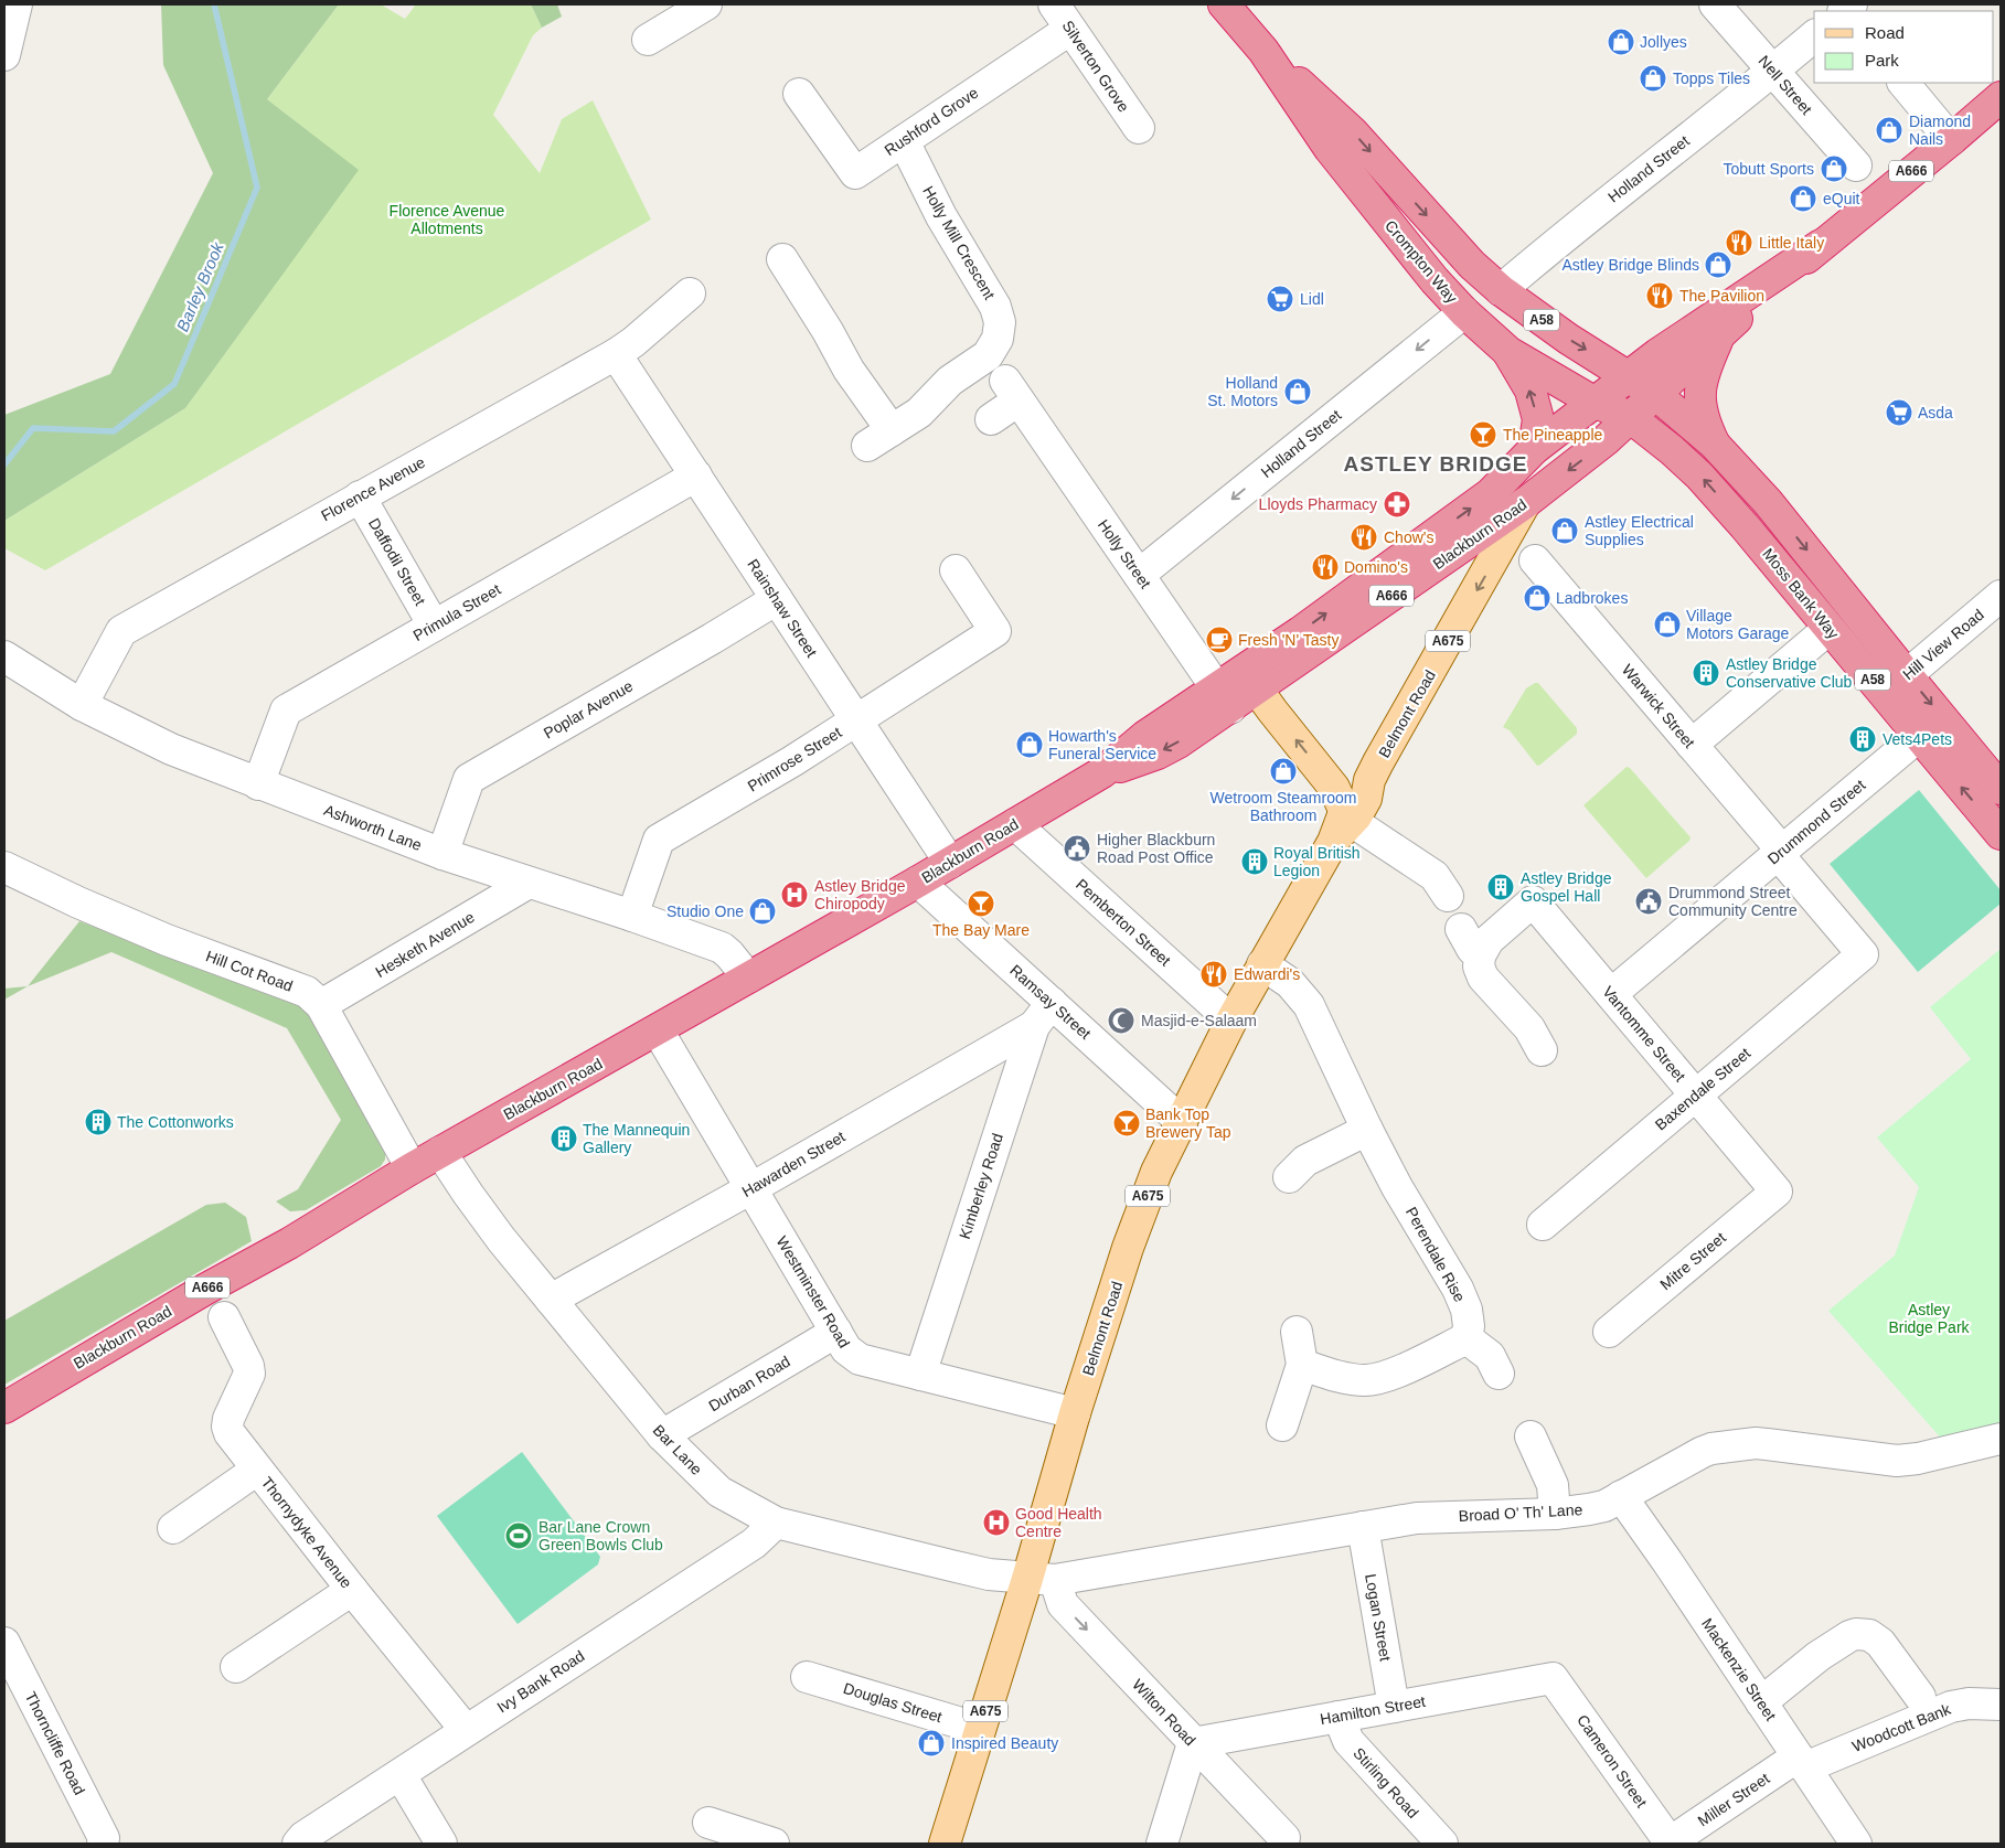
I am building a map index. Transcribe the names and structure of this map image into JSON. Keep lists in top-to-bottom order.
{
  "streets": {
    "highway": [
      "A666",
      "Crompton Way",
      "A58",
      "Blackburn Road",
      "Moss Bank Way"
    ],
    "main road": ["A675", "Belmont Road"],
    "street": [
      "Silverton Grove",
      "Nell Street",
      "Rushford Grove",
      "Holland Street",
      "Holly Mill Crescent",
      "Florence Avenue",
      "Holly Street",
      "Daffodil Street",
      "Rainshaw Street",
      "Primula Street",
      "Hill View Road",
      "Warwick Street",
      "Poplar Avenue",
      "Primrose Street",
      "Drummond Street",
      "Ashworth Lane",
      "Pemberton Street",
      "Hesketh Avenue",
      "Hill Cot Road",
      "Ramsay Street",
      "Vantomme Street",
      "Baxendale Street",
      "Hawarden Street",
      "Kimberley Road",
      "Perendale Rise",
      "Mitre Street",
      "Westminster Road",
      "Durban Road",
      "Bar Lane",
      "Broad O' Th' Lane",
      "Thornydyke Avenue",
      "Logan Street",
      "Mackenzie Street",
      "Ivy Bank Road",
      "Douglas Street",
      "Hamilton Street",
      "Wilton Road",
      "Woodcott Bank",
      "Thorncliffe Road",
      "Cameron Street",
      "Stirling Road",
      "Miller Street"
    ]
  },
  "crossings": [
    ["Silverton Grove", "Rushford Grove"],
    ["Nell Street", "Holland Street"],
    ["Rushford Grove", "Holly Mill Crescent"],
    ["Holland Street", "Crompton Way"],
    ["Holland Street", "Holly Street"],
    ["Crompton Way", "Blackburn Road"],
    ["Crompton Way", "Moss Bank Way"],
    ["Florence Avenue", "Daffodil Street"],
    ["Florence Avenue", "Rainshaw Street"],
    ["Florence Avenue", "Ashworth Lane"],
    ["Blackburn Road", "Holly Street"],
    ["Blackburn Road", "Moss Bank Way"],
    ["Blackburn Road", "Rainshaw Street"],
    ["Blackburn Road", "Belmont Road"],
    ["Blackburn Road", "Ashworth Lane"],
    ["Blackburn Road", "Pemberton Street"],
    ["Blackburn Road", "Hill Cot Road"],
    ["Blackburn Road", "Ramsay Street"],
    ["Blackburn Road", "Westminster Road"],
    ["Blackburn Road", "Bar Lane"],
    ["Daffodil Street", "Primula Street"],
    ["Moss Bank Way", "Hill View Road"],
    ["Moss Bank Way", "Drummond Street"],
    ["Rainshaw Street", "Primula Street"],
    ["Rainshaw Street", "Poplar Avenue"],
    ["Rainshaw Street", "Primrose Street"],
    ["Primula Street", "Ashworth Lane"],
    ["Warwick Street", "Drummond Street"],
    ["Warwick Street", "Baxendale Street"],
    ["Poplar Avenue", "Ashworth Lane"],
    ["Belmont Road", "Pemberton Street"],
    ["Belmont Road", "Ramsay Street"],
    ["Belmont Road", "Perendale Rise"],
    ["Belmont Road", "Westminster Road"],
    ["Belmont Road", "Bar Lane"],
    ["Belmont Road", "Broad O' Th' Lane"],
    ["Belmont Road", "Douglas Street"],
    ["Belmont Road", "Wilton Road"],
    ["Primrose Street", "Ashworth Lane"],
    ["Drummond Street", "Vantomme Street"],
    ["Ashworth Lane", "Hesketh Avenue"],
    ["Hesketh Avenue", "Hill Cot Road"],
    ["Ramsay Street", "Hawarden Street"],
    ["Ramsay Street", "Kimberley Road"],
    ["Vantomme Street", "Baxendale Street"],
    ["Vantomme Street", "Mitre Street"],
    ["Hawarden Street", "Kimberley Road"],
    ["Hawarden Street", "Westminster Road"],
    ["Hawarden Street", "Bar Lane"],
    ["Kimberley Road", "Westminster Road"],
    ["Westminster Road", "Durban Road"],
    ["Durban Road", "Bar Lane"],
    ["Bar Lane", "Broad O' Th' Lane"],
    ["Bar Lane", "Ivy Bank Road"],
    ["Bar Lane", "Wilton Road"],
    ["Broad O' Th' Lane", "Logan Street"],
    ["Broad O' Th' Lane", "Mackenzie Street"],
    ["Broad O' Th' Lane", "Wilton Road"],
    ["Thornydyke Avenue", "Ivy Bank Road"],
    ["Logan Street", "Hamilton Street"],
    ["Mackenzie Street", "Woodcott Bank"],
    ["Mackenzie Street", "Miller Street"],
    ["Hamilton Street", "Wilton Road"],
    ["Hamilton Street", "Cameron Street"],
    ["Hamilton Street", "Stirling Road"],
    ["Woodcott Bank", "Miller Street"],
    ["Cameron Street", "Miller Street"]
  ],
  "one_way": ["Holland Street", "Wilton Road"],
  "districts": ["ASTLEY BRIDGE"],
  "water": ["Barley Brook"],
  "parks": ["Florence Avenue Allotments", "Astley Bridge Park"],
  "places": {
    "shop": [
      "Jollyes",
      "Topps Tiles",
      "Diamond Nails",
      "Tobutt Sports",
      "eQuit",
      "Astley Bridge Blinds",
      "Holland St. Motors",
      "Astley Electrical Supplies",
      "Ladbrokes",
      "Village Motors Garage",
      "Howarth's Funeral Service",
      "Wetroom Steamroom Bathroom",
      "Studio One",
      "Inspired Beauty"
    ],
    "restaurant": [
      "Little Italy",
      "The Pavilion",
      "Chow's",
      "Domino's",
      "Edwardi's"
    ],
    "supermarket": ["Lidl", "Asda"],
    "bar": ["The Pineapple", "The Bay Mare", "Bank Top Brewery Tap"],
    "pharmacy": ["Lloyds Pharmacy"],
    "cafe": ["Fresh 'N' Tasty"],
    "building": [
      "Astley Bridge Conservative Club",
      "Vets4Pets",
      "Royal British Legion",
      "Astley Bridge Gospel Hall",
      "The Cottonworks",
      "The Mannequin Gallery"
    ],
    "public building": ["Higher Blackburn Road Post Office", "Drummond Street Community Centre"],
    "hospital": ["Astley Bridge Chiropody", "Good Health Centre"],
    "mosque": ["Masjid-e-Salaam"],
    "sports": ["Bar Lane Crown Green Bowls Club"]
  },
  "legend": ["Road", "Park"]
}
